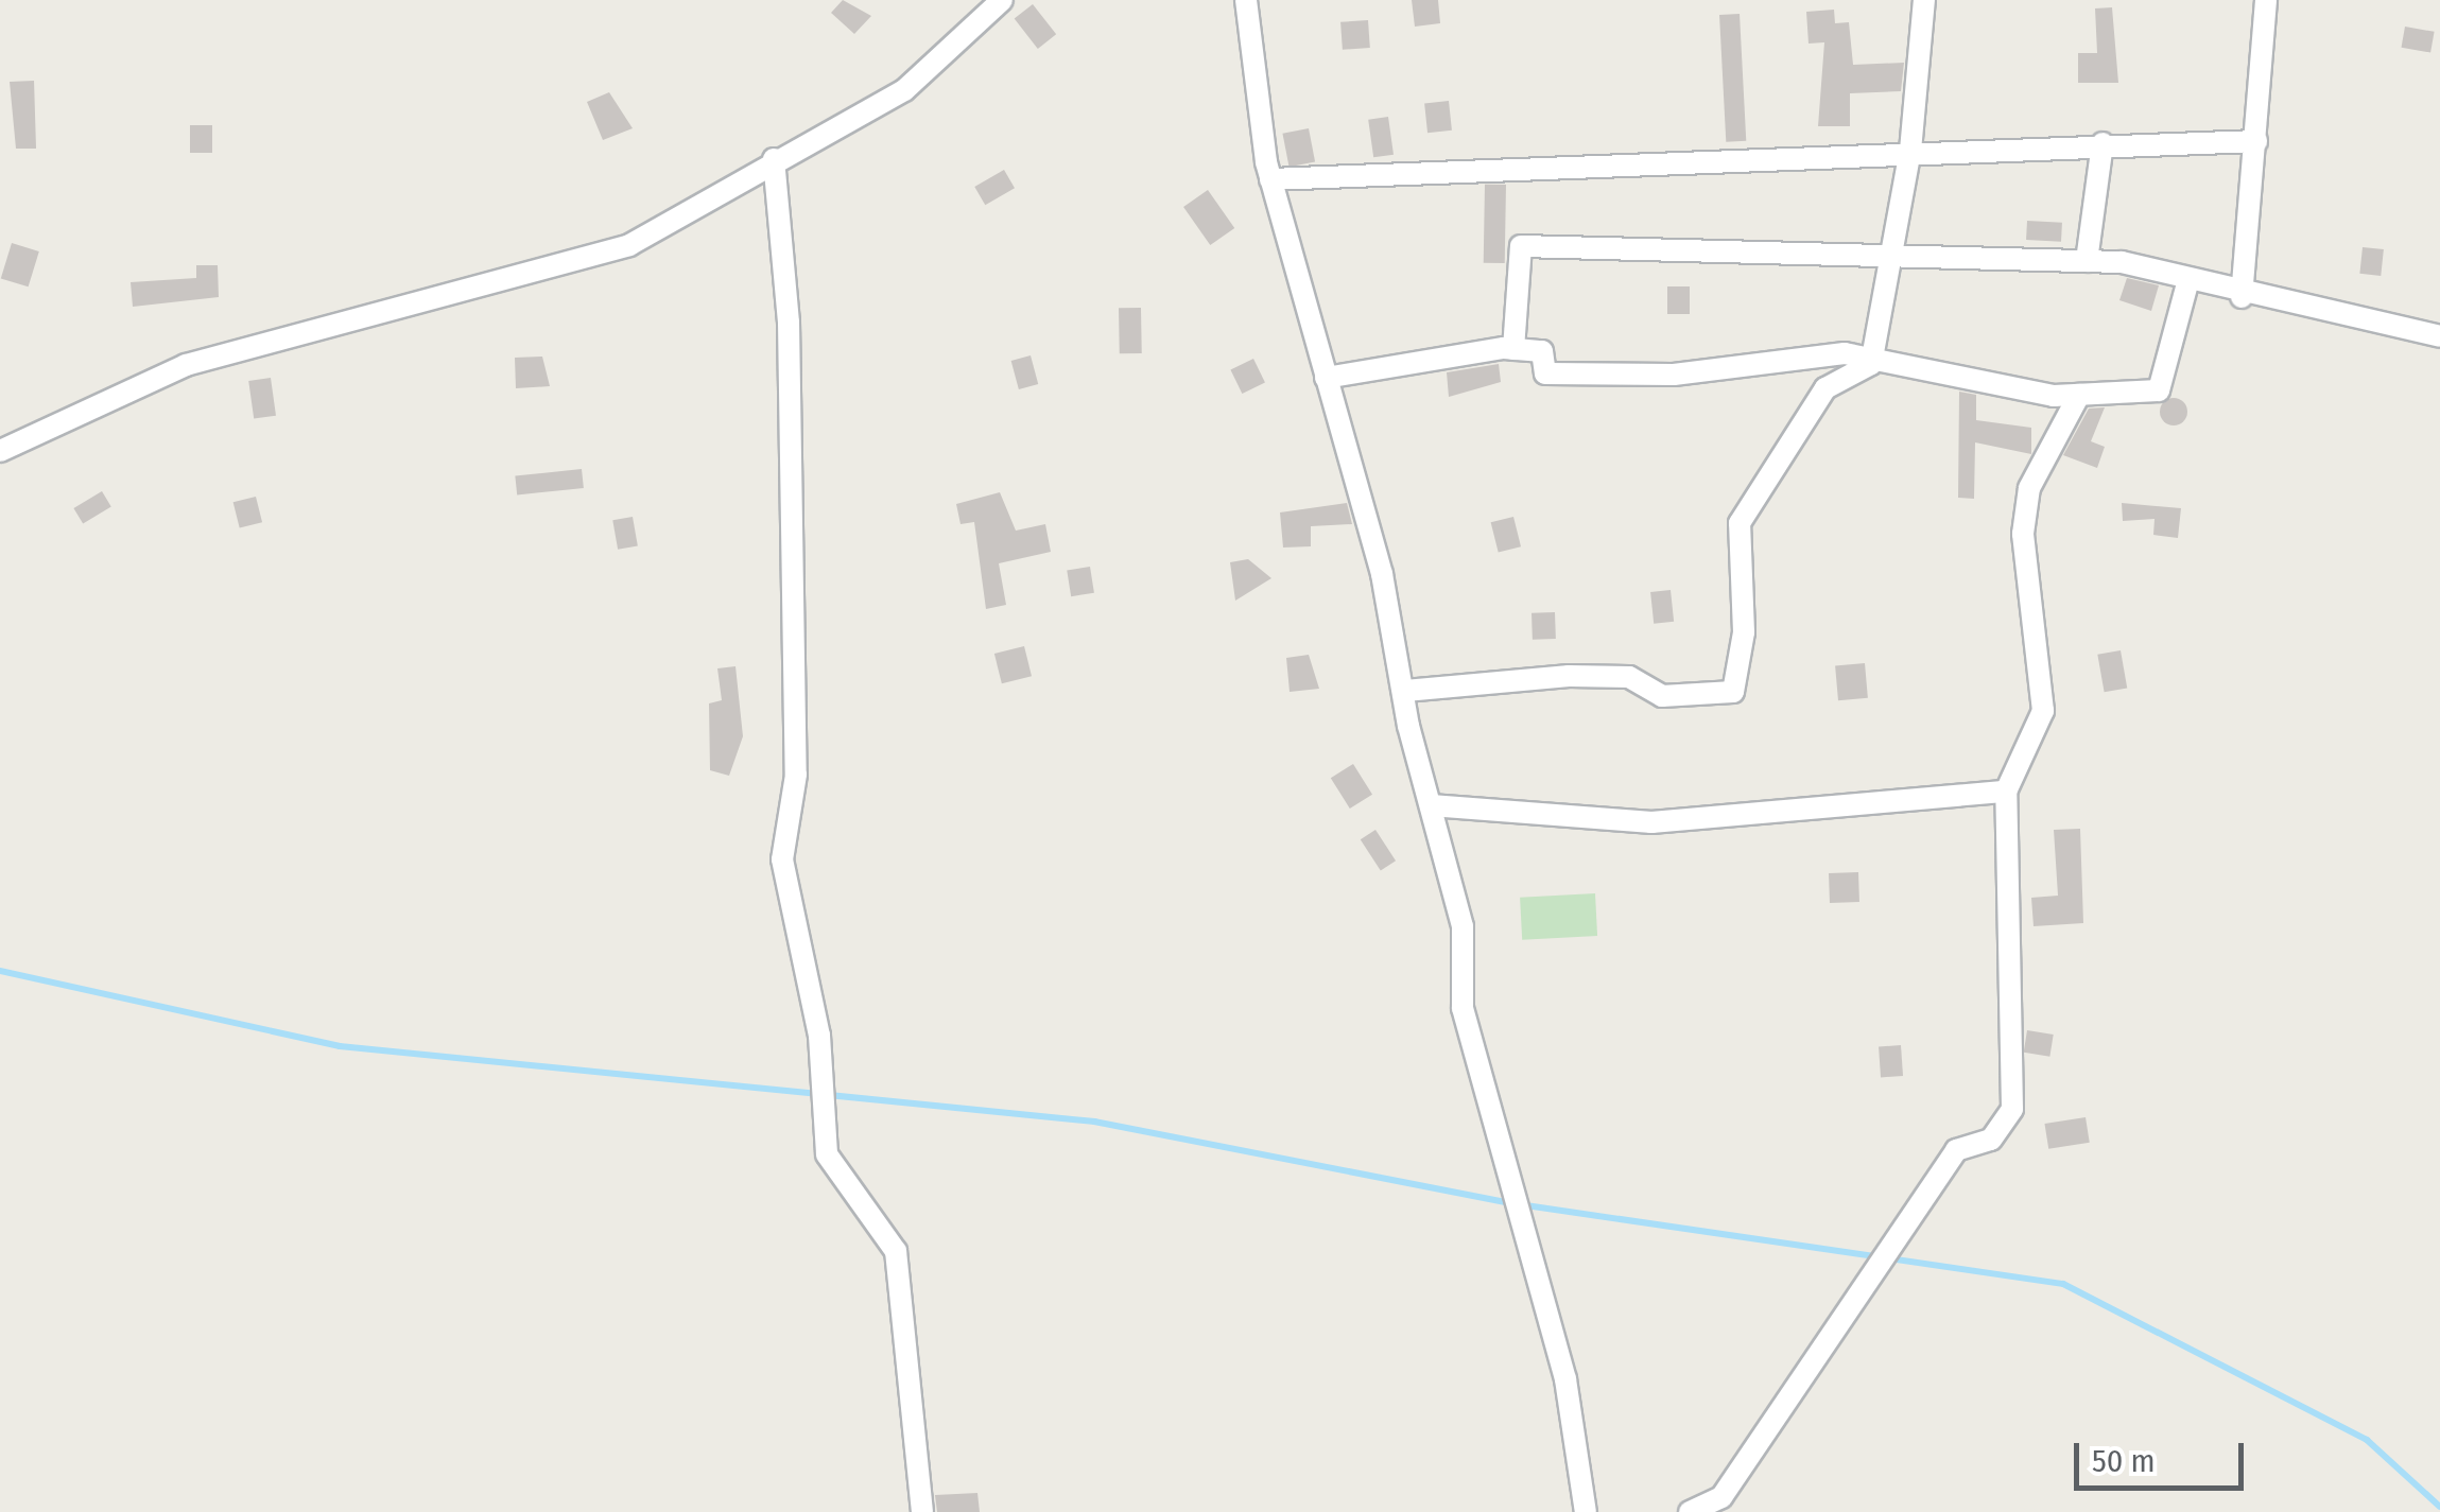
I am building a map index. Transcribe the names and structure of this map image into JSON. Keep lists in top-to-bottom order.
{
  "scale_bar": "50 m"
}
